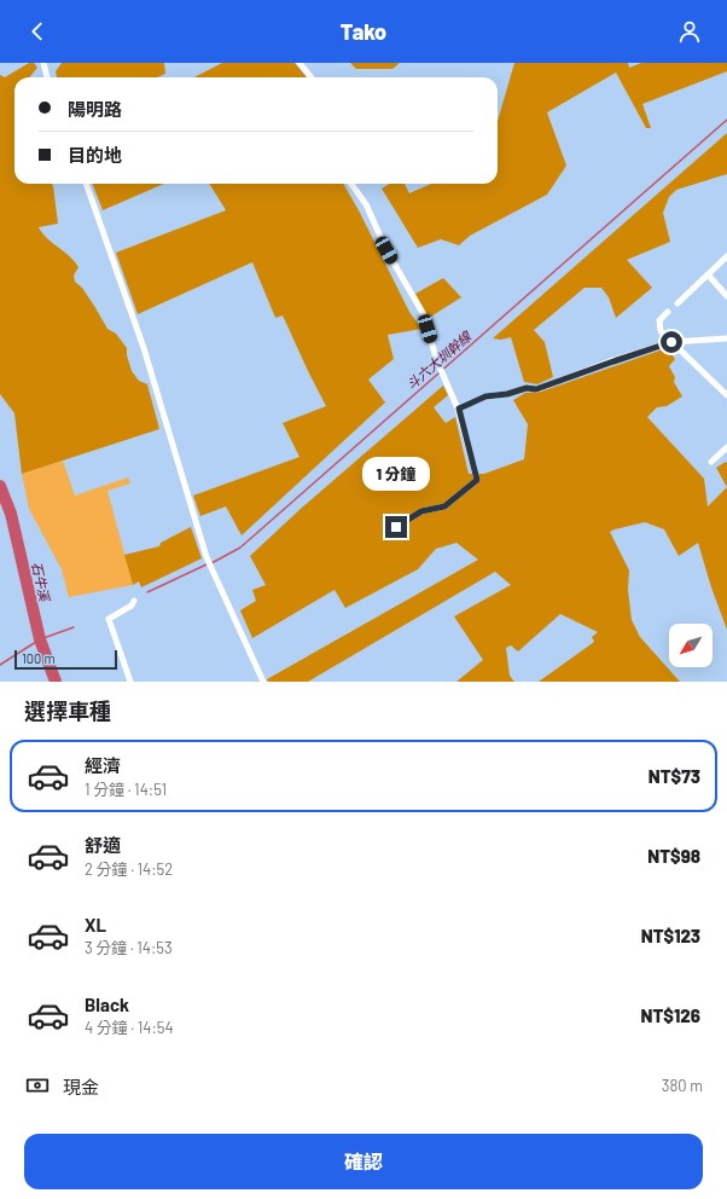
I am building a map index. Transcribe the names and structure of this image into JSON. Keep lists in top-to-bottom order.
{
  "water": ["斗六大圳幹線", "石牛溪"],
  "scale_bar": "100 m",
  "north": "bottom left",
  "page": {
    "header": "Tako",
    "banner": ["陽明路", "目的地"],
    "bubble": "1 分鐘",
    "scale": "100 m",
    "heading": "選擇車種",
    "list": [
      {
        "name": "經濟",
        "note": "1 分鐘 · 14:51",
        "value": "NT$73"
      },
      {
        "name": "舒適",
        "note": "2 分鐘 · 14:52",
        "value": "NT$98"
      },
      {
        "name": "XL",
        "note": "3 分鐘 · 14:53",
        "value": "NT$123"
      },
      {
        "name": "Black",
        "note": "4 分鐘 · 14:54",
        "value": "NT$126"
      }
    ],
    "pay": ["現金", "380 m"],
    "buttons": "確認"
  }
}
